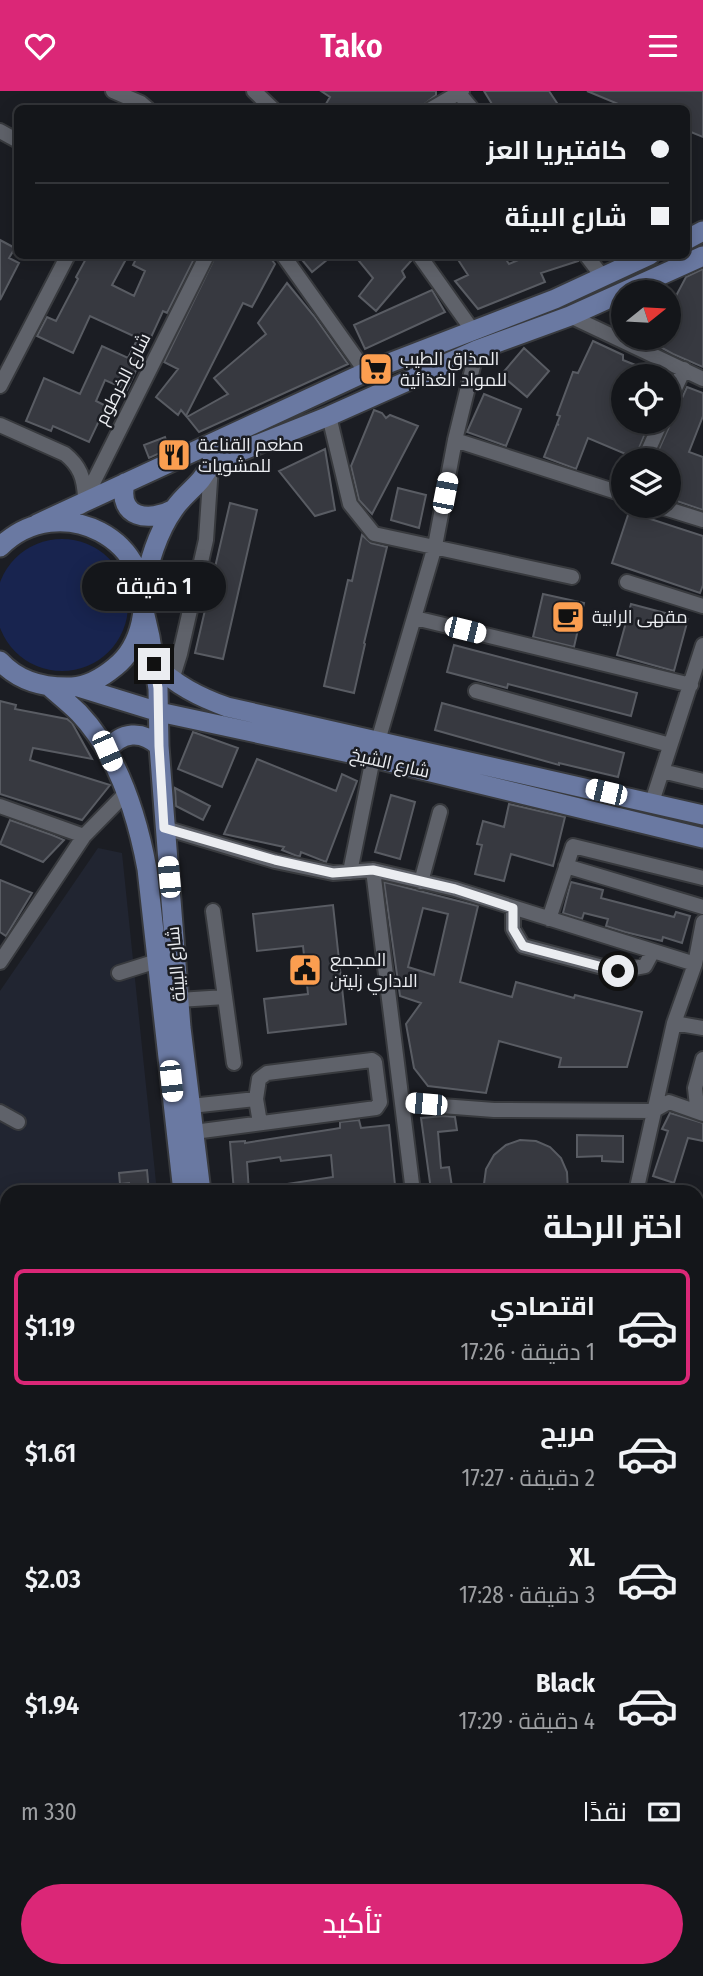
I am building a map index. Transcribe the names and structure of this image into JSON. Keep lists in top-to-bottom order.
{
  "streets": {
    "main road": ["شارع الشيخ", "شارع البيئة"],
    "street": ["شارع الخرطوم"]
  },
  "crossings": [
    ["شارع الشيخ", "شارع البيئة"]
  ],
  "places": {
    "supermarket": ["المذاق الطيب للمواد الغذائية"],
    "restaurant": ["مطعم القناعة للمشويات"],
    "cafe": ["مقهى الرابية"],
    "public building": ["المجمع الاداري زليتن"]
  },
  "north": "right",
  "page": {
    "header": "Tako",
    "banner": ["كافتيريا العز", "شارع البيئة"],
    "bubble": "1 دقيقة",
    "heading": "اختر الرحلة",
    "list": [
      {
        "name": "اقتصادي",
        "note": "1 دقيقة · 17:26",
        "value": "$1.19"
      },
      {
        "name": "مريح",
        "note": "2 دقيقة · 17:27",
        "value": "$1.61"
      },
      {
        "name": "XL",
        "note": "3 دقيقة · 17:28",
        "value": "$2.03"
      },
      {
        "name": "Black",
        "note": "4 دقيقة · 17:29",
        "value": "$1.94"
      }
    ],
    "pay": ["نقدًا", "330 m"],
    "buttons": "تأكيد"
  }
}
